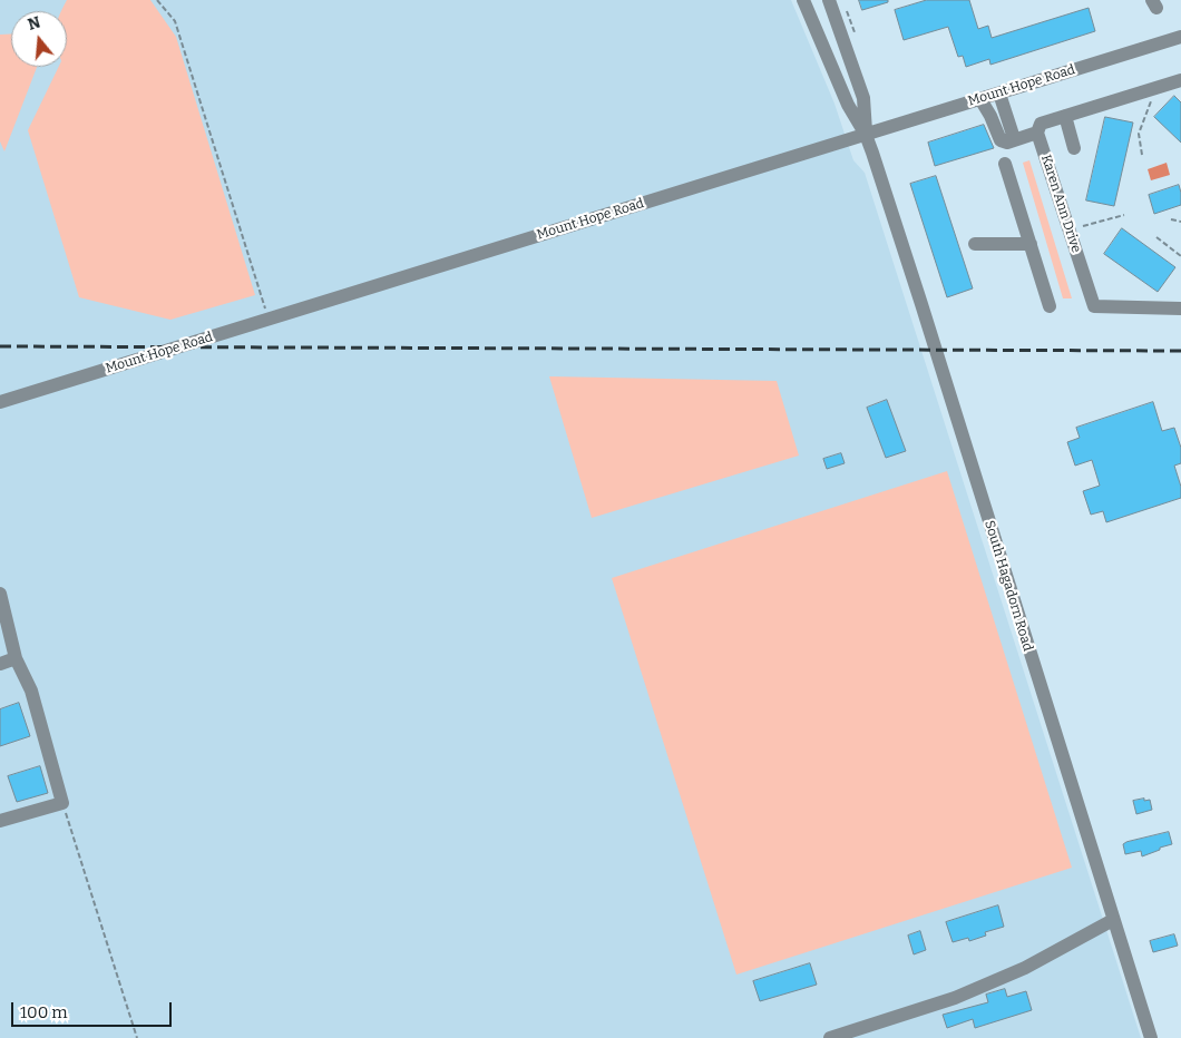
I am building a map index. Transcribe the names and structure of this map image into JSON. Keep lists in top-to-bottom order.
{
  "streets": {
    "street": ["Mount Hope Road", "Karen Ann Drive", "South Hagadorn Road"]
  },
  "crossings": [
    ["Mount Hope Road", "South Hagadorn Road"]
  ],
  "scale_bar": "100 m",
  "north": "top"
}
